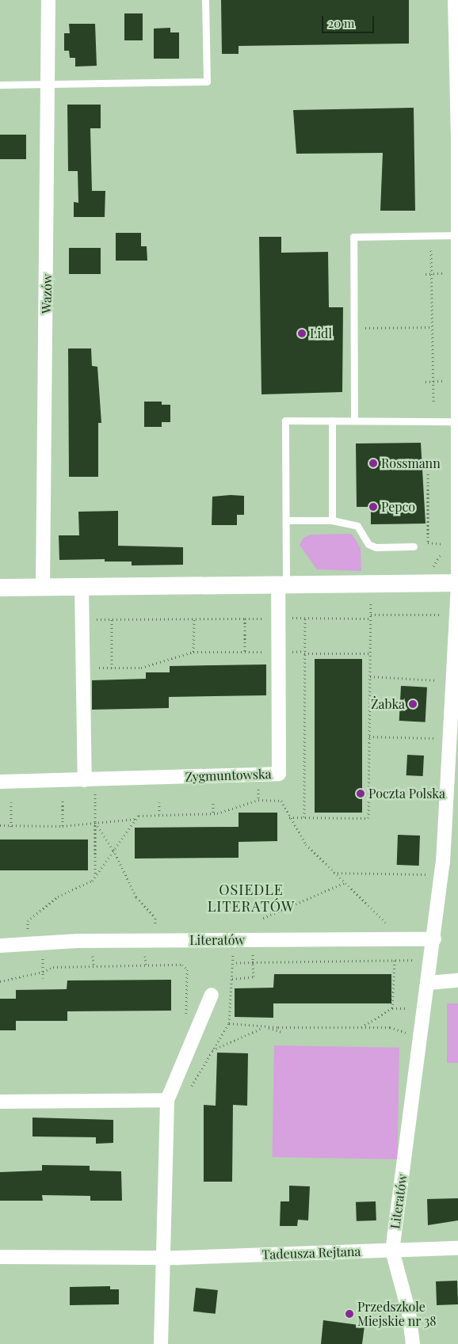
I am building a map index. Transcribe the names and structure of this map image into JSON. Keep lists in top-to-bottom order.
{
  "streets": {
    "street": [
      "Wazów",
      "Zygmuntowska",
      "Literatów",
      "Tadeusza Rejtana"
    ]
  },
  "crossings": [
    ["Literatów", "Tadeusza Rejtana"]
  ],
  "districts": ["OSIEDLE LITERATÓW"],
  "places": [
    "Lidl",
    "Rossmann",
    "Pepco",
    "Żabka",
    "Poczta Polska",
    "Przedszkole Miejskie nr 38"
  ],
  "scale_bar": "20 m"
}
